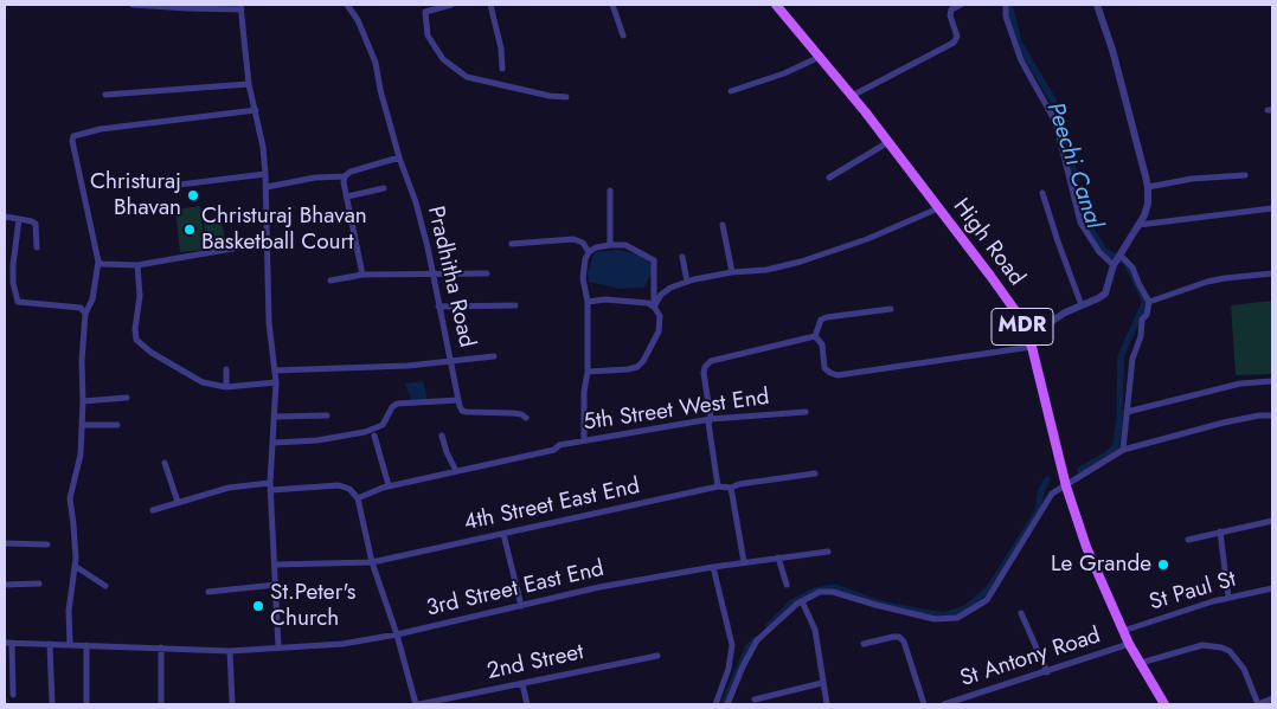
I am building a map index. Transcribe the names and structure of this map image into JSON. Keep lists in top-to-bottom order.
{
  "streets": {
    "main road": ["High Road", "MDR"],
    "street": [
      "Pradhitha Road",
      "5th Street West End",
      "4th Street East End",
      "3rd Street East End",
      "St Paul St",
      "St Antony Road",
      "2nd Street"
    ]
  },
  "crossings": [
    ["High Road", "St Paul St"],
    ["High Road", "St Antony Road"]
  ],
  "water": ["Peechi Canal"],
  "places": [
    "Christuraj Bhavan",
    "Christuraj Bhavan Basketball Court",
    "Le Grande",
    "St.Peter's Church"
  ]
}
